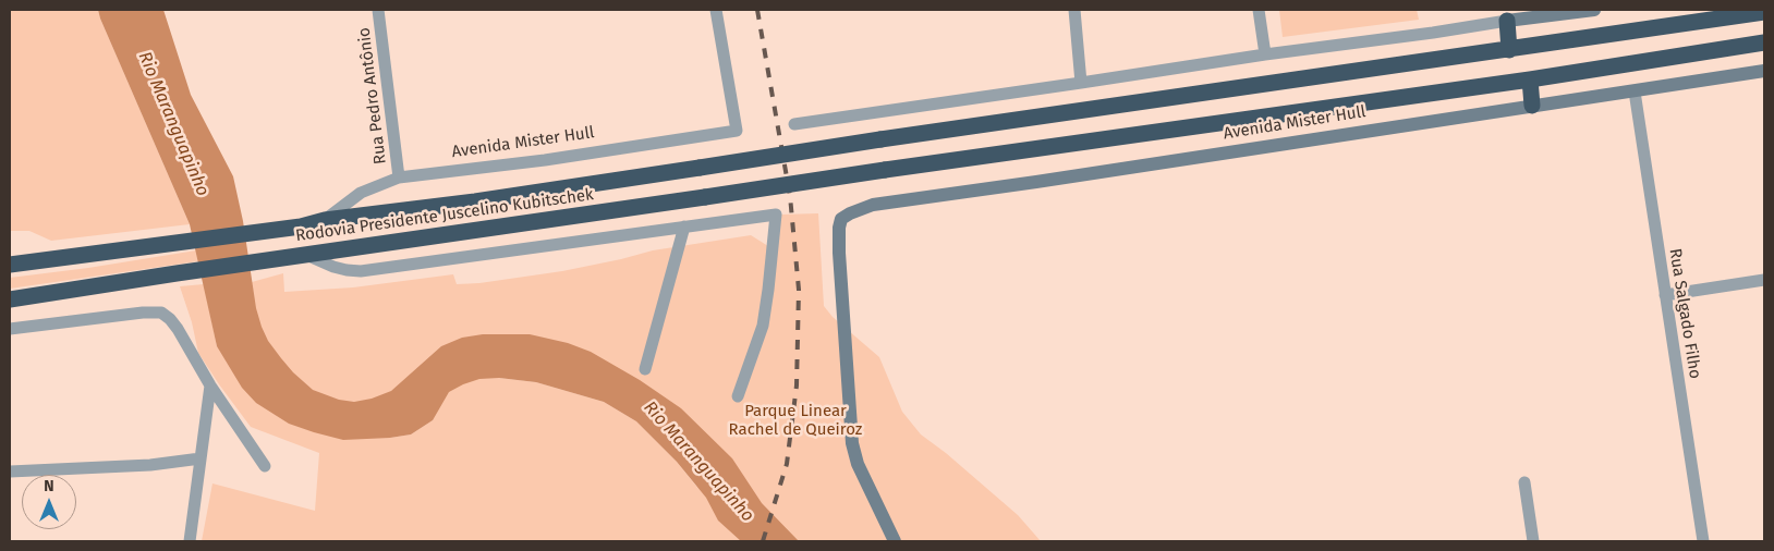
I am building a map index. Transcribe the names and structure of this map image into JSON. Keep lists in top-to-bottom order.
{
  "streets": {
    "highway": ["Avenida Mister Hull", "Rodovia Presidente Juscelino Kubitschek"],
    "street": ["Rua Pedro Antônio", "Rua Salgado Filho"]
  },
  "crossings": [
    ["Rua Pedro Antônio", "Avenida Mister Hull"],
    ["Avenida Mister Hull", "Rodovia Presidente Juscelino Kubitschek"],
    ["Avenida Mister Hull", "Rua Salgado Filho"]
  ],
  "water": ["Rio Maranguapinho"],
  "parks": ["Parque Linear Rachel de Queiroz"],
  "north": "top"
}
